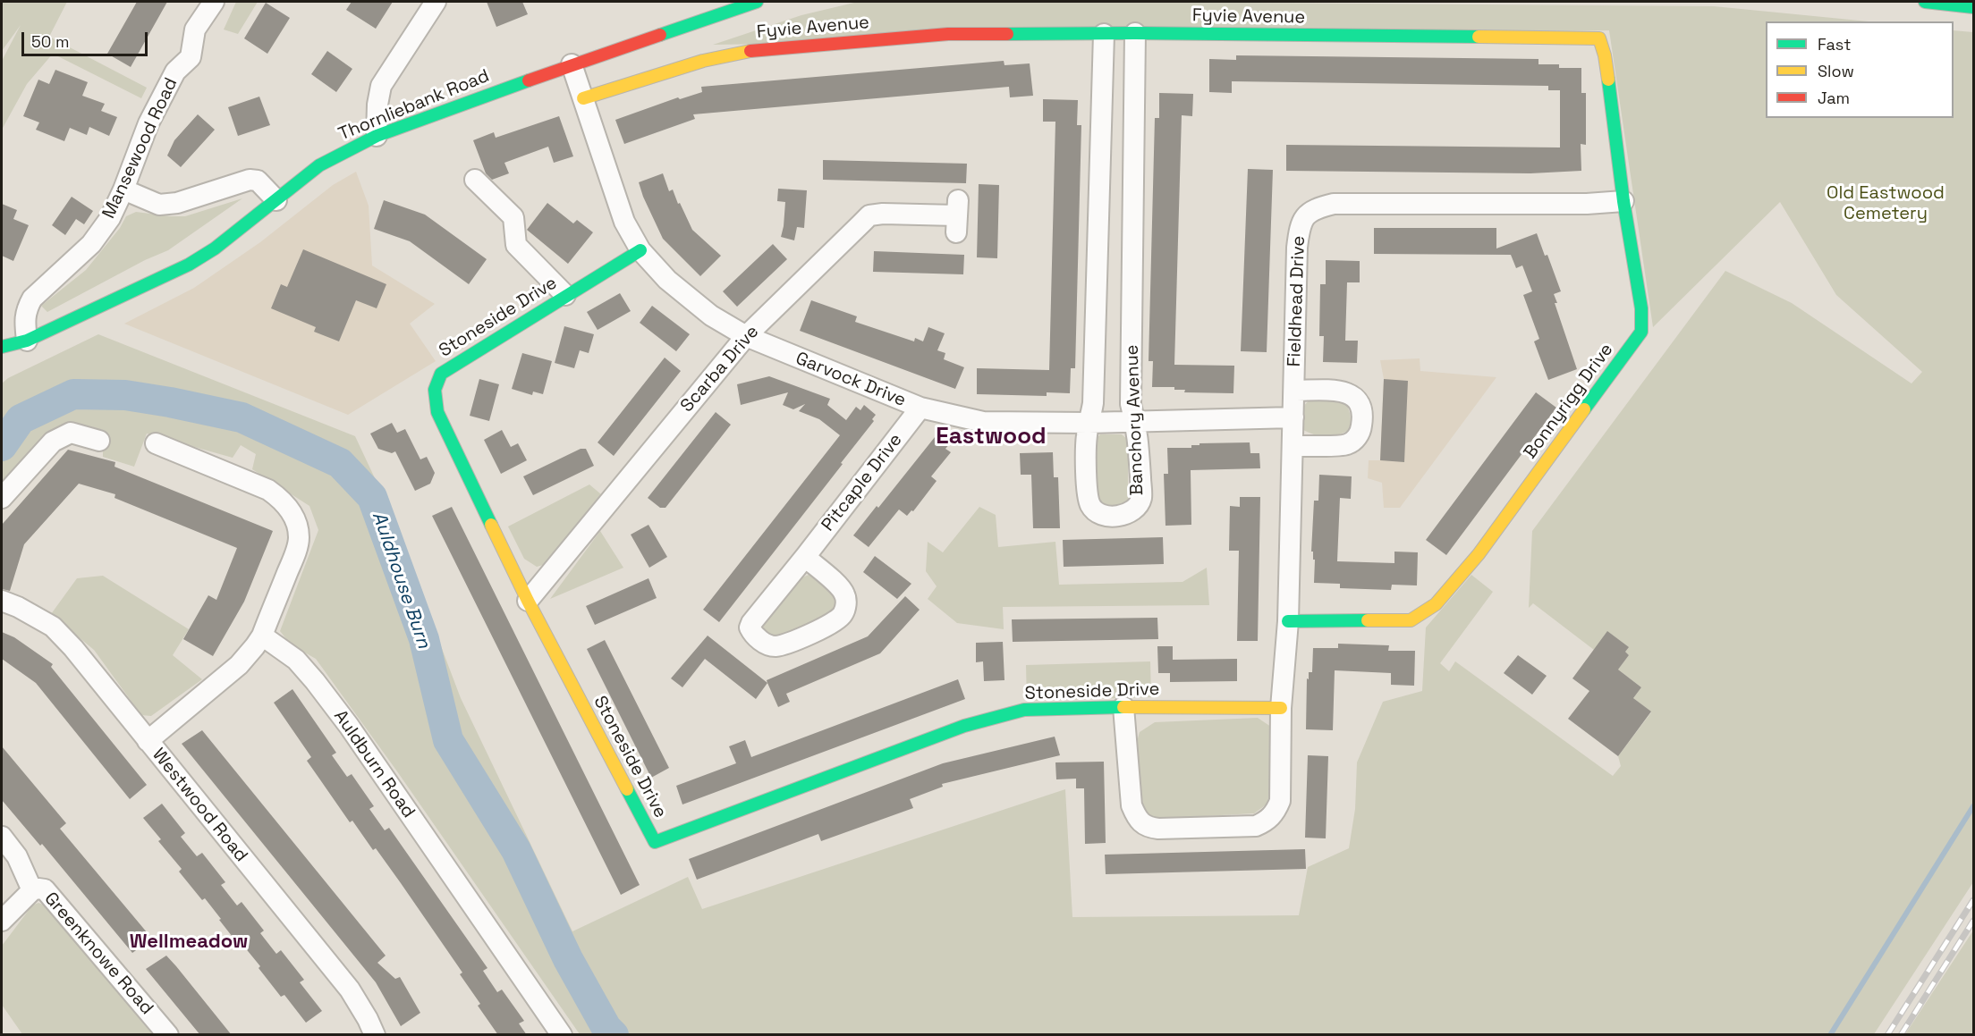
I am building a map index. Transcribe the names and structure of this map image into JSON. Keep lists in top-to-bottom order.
{
  "streets": {
    "street": [
      "Fyvie Avenue",
      "Thornliebank Road",
      "Mansewood Road",
      "Fieldhead Drive",
      "Stoneside Drive",
      "Scarba Drive",
      "Garvock Drive",
      "Bonnyrigg Drive",
      "Banchory Avenue",
      "Pitcaple Drive",
      "Auldburn Road",
      "Westwood Road",
      "Greenknowe Road"
    ]
  },
  "crossings": [
    ["Fyvie Avenue", "Garvock Drive"],
    ["Fyvie Avenue", "Bonnyrigg Drive"],
    ["Fyvie Avenue", "Banchory Avenue"],
    ["Thornliebank Road", "Mansewood Road"],
    ["Thornliebank Road", "Garvock Drive"],
    ["Fieldhead Drive", "Stoneside Drive"],
    ["Fieldhead Drive", "Garvock Drive"],
    ["Fieldhead Drive", "Bonnyrigg Drive"],
    ["Stoneside Drive", "Scarba Drive"],
    ["Stoneside Drive", "Garvock Drive"],
    ["Scarba Drive", "Garvock Drive"],
    ["Garvock Drive", "Banchory Avenue"],
    ["Garvock Drive", "Pitcaple Drive"]
  ],
  "districts": ["Eastwood", "Wellmeadow"],
  "water": ["Auldhouse Burn"],
  "parks": ["Old Eastwood Cemetery"],
  "legend": ["Fast", "Slow", "Jam"],
  "scale_bar": "50 m"
}
